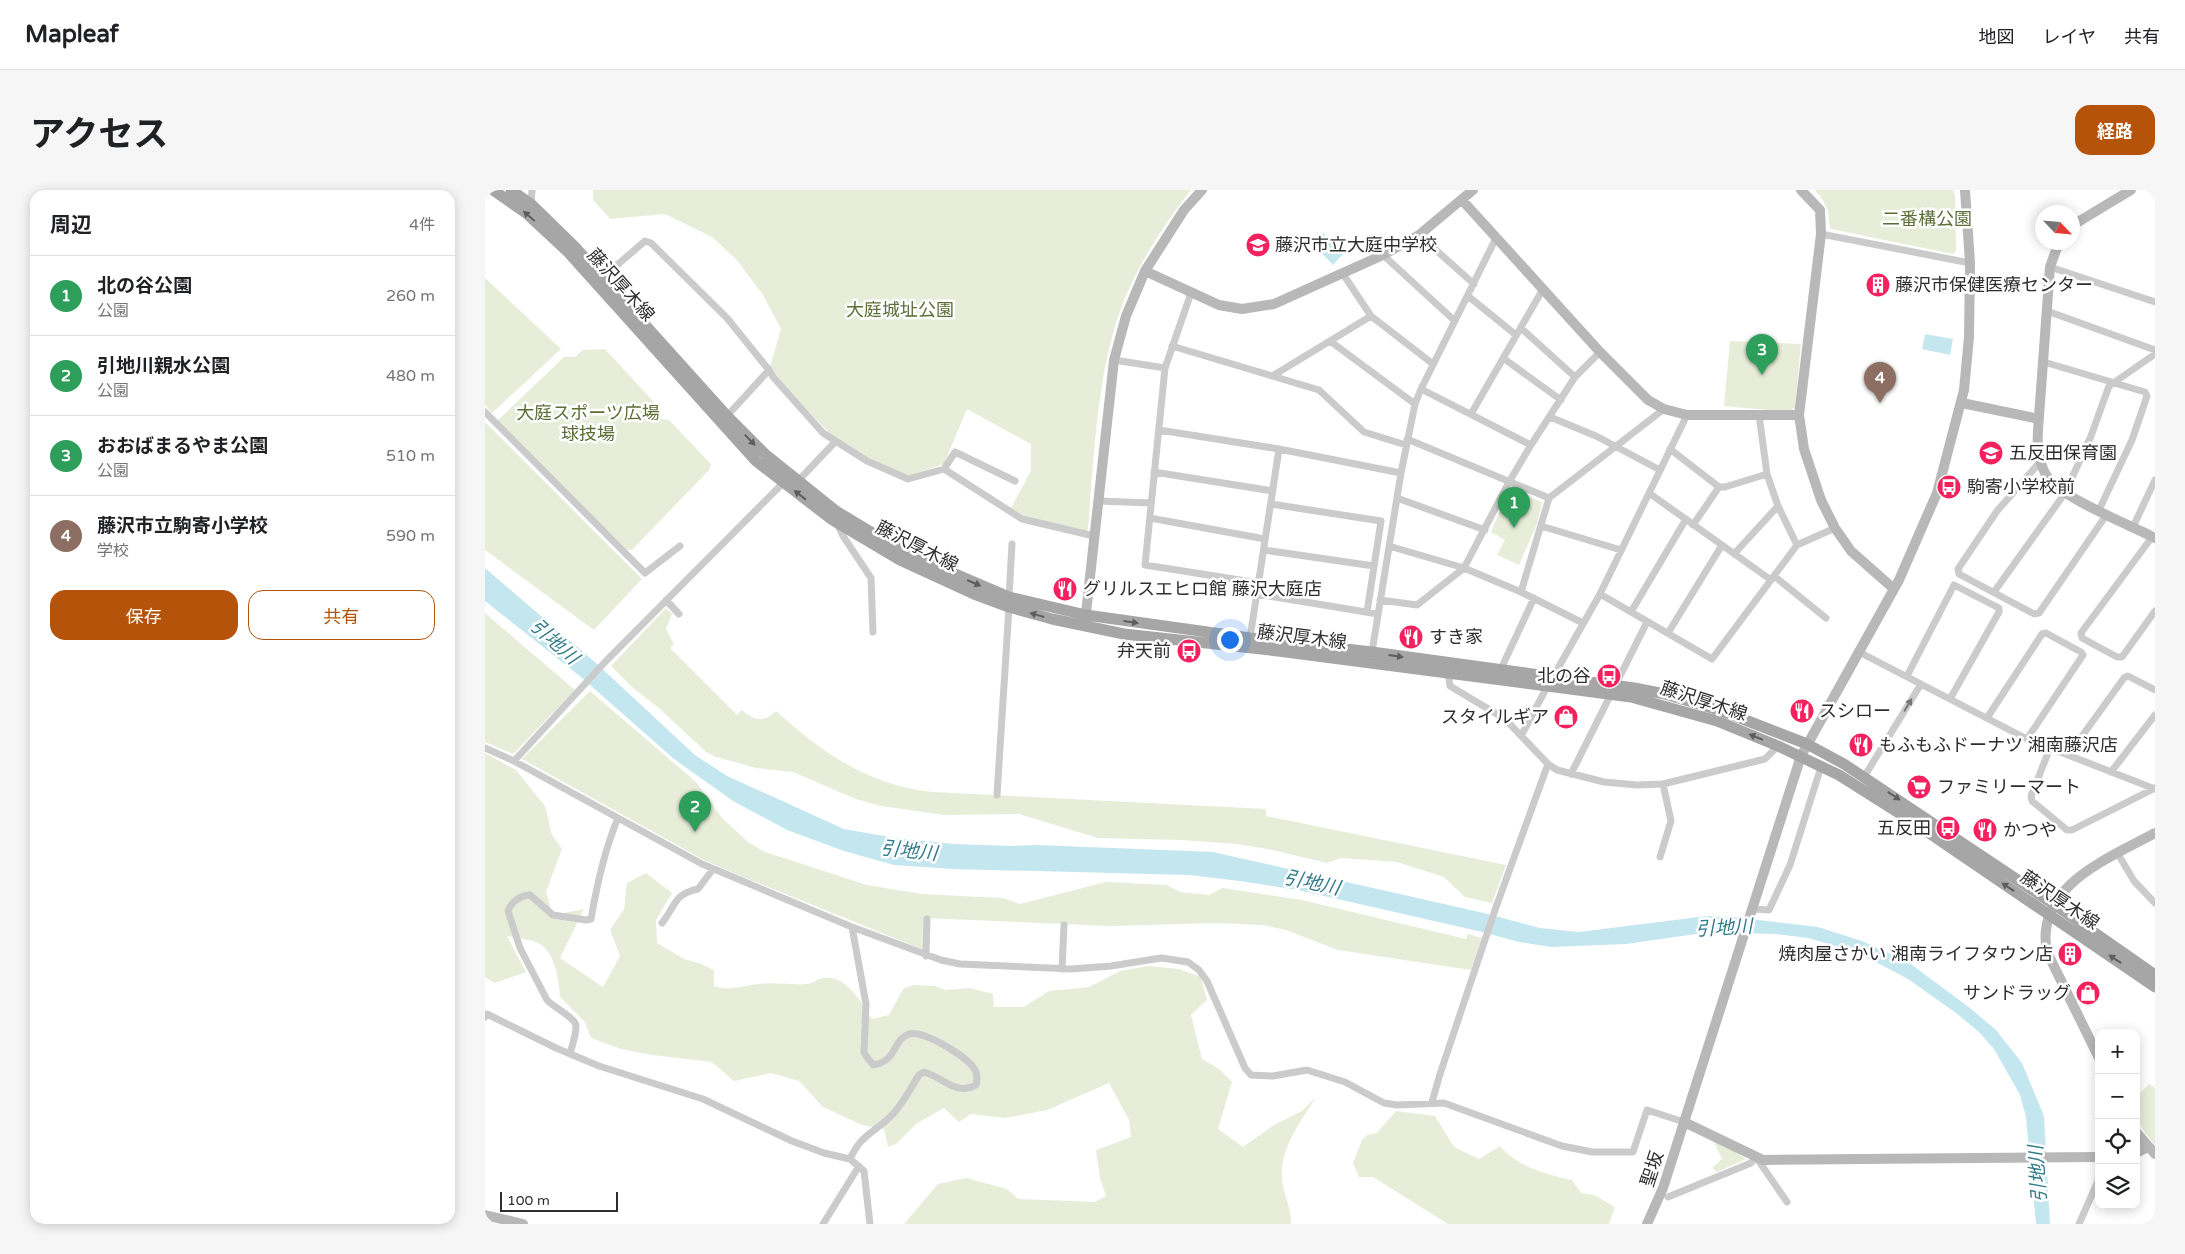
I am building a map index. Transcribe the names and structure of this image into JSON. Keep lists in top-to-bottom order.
{
  "streets": {
    "main road": ["藤沢厚木線"],
    "street": ["聖坂"]
  },
  "crossings": [
    ["藤沢厚木線", "聖坂"]
  ],
  "water": ["引地川"],
  "parks": ["二番構公園", "大庭城址公園", "大庭スポーツ広場 球技場"],
  "places": {
    "school or university": ["藤沢市立大庭中学校", "五反田保育園"],
    "building": ["藤沢市保健医療センター", "焼肉屋さかい 湘南ライフタウン店"],
    "bus stop": [
      "駒寄小学校前",
      "弁天前",
      "北の谷",
      "五反田"
    ],
    "restaurant": [
      "グリルスエヒロ館 藤沢大庭店",
      "すき家",
      "スシロー",
      "もふもふドーナツ 湘南藤沢店",
      "かつや"
    ],
    "shop": ["スタイルギア", "サンドラッグ"],
    "supermarket": ["ファミリーマート"]
  },
  "scale_bar": "100 m",
  "north": "bottom right",
  "page": {
    "header": "Mapleaf",
    "nav": ["地図", "レイヤ", "共有"],
    "title": "アクセス",
    "buttons": [
      "経路",
      ["保存", "共有"]
    ],
    "heading": ["周辺", "4件"],
    "list": [
      {
        "mark": "1",
        "name": "北の谷公園",
        "note": "公園",
        "value": "260 m"
      },
      {
        "mark": "2",
        "name": "引地川親水公園",
        "note": "公園",
        "value": "480 m"
      },
      {
        "mark": "3",
        "name": "おおばまるやま公園",
        "note": "公園",
        "value": "510 m"
      },
      {
        "mark": "4",
        "name": "藤沢市立駒寄小学校",
        "note": "学校",
        "value": "590 m"
      }
    ],
    "pins": [
      "3",
      "4",
      "1",
      "2"
    ],
    "map_buttons": ["+", "−"],
    "scale": "100 m"
  }
}
